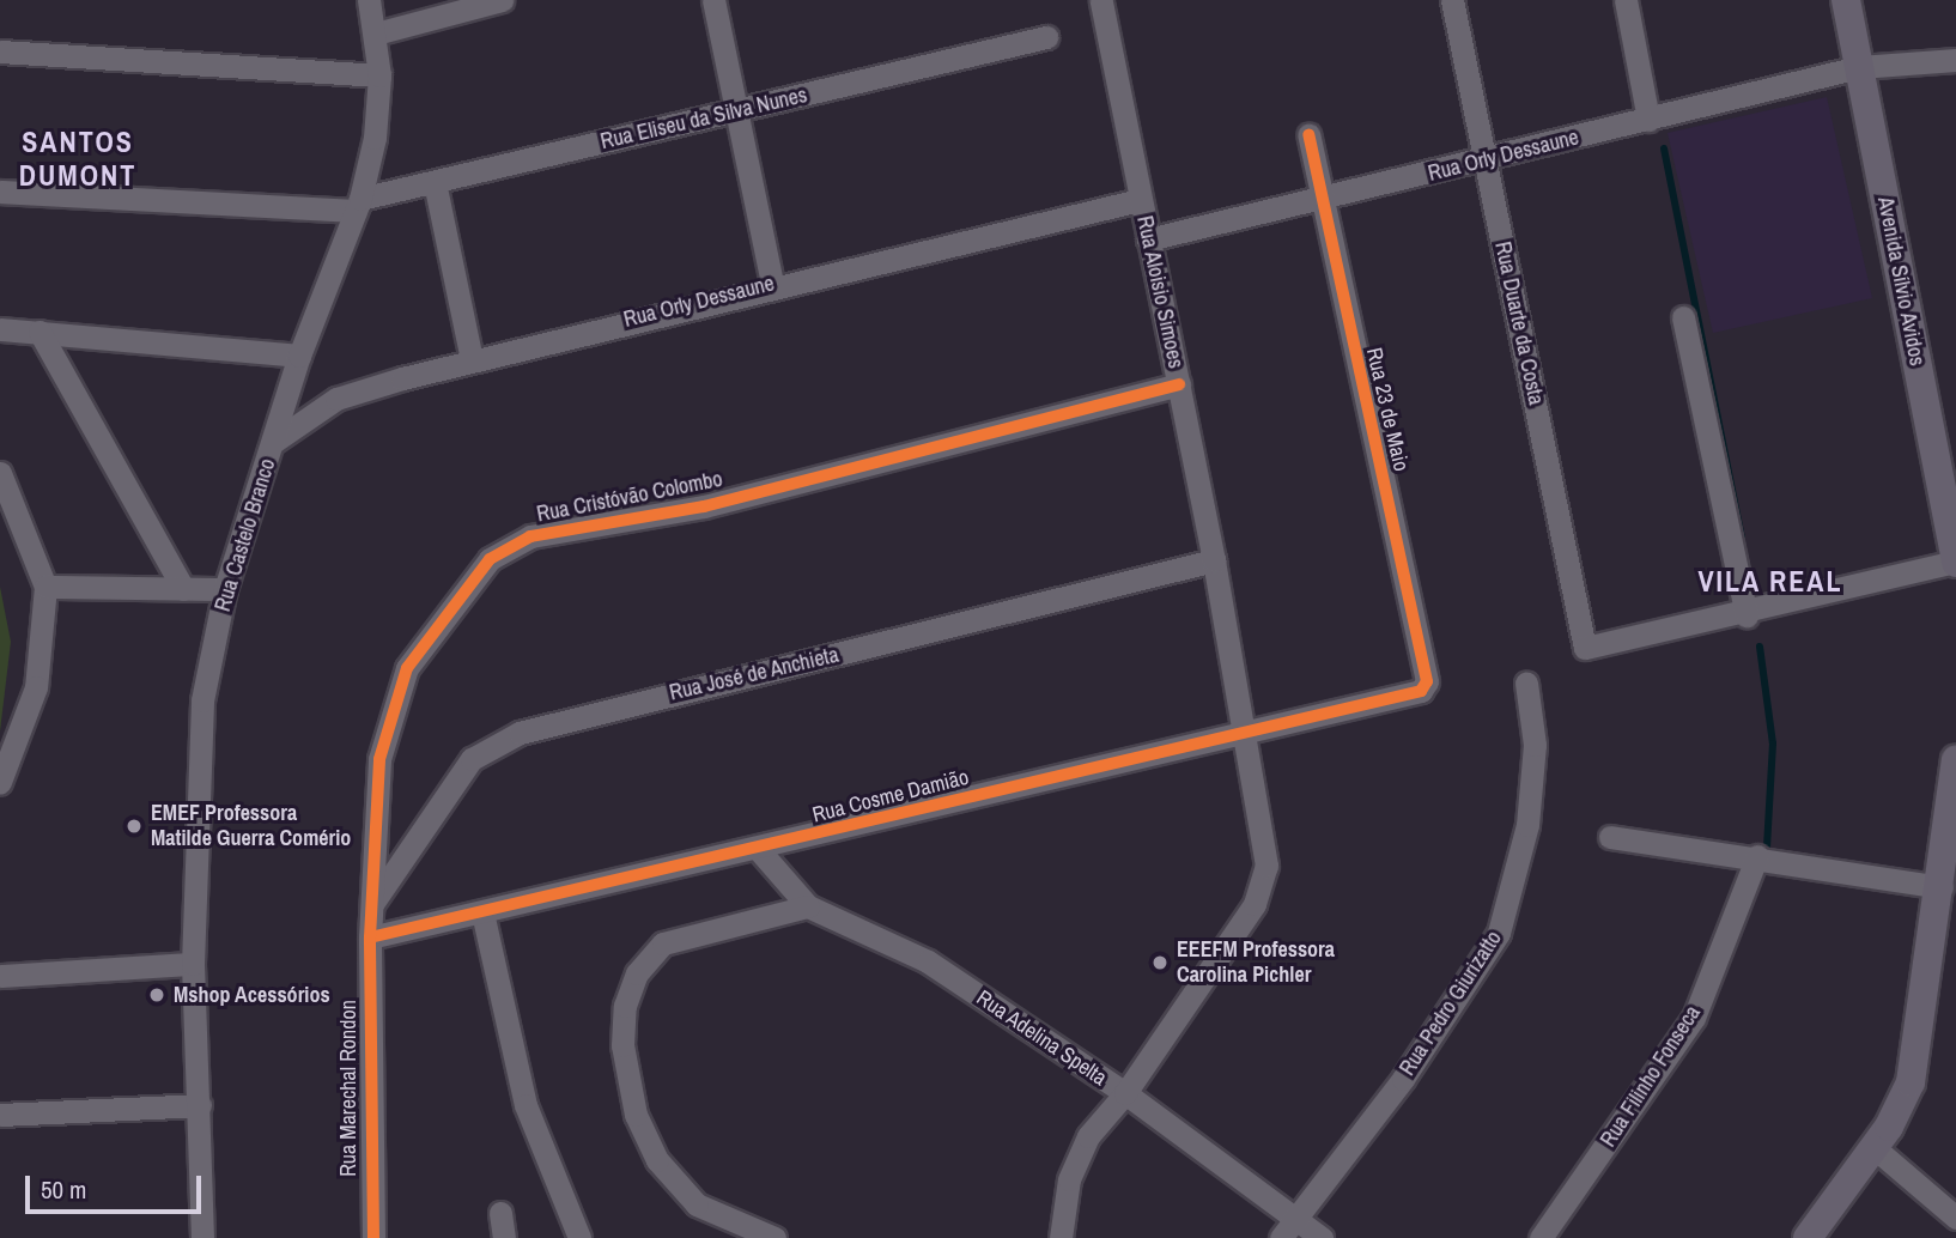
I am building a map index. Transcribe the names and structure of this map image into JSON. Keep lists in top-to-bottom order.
{
  "streets": {
    "main road": ["Avenida Sílvio Avidos"],
    "street": [
      "Rua Eliseu da Silva Nunes",
      "Rua Orly Dessaune",
      "Rua Aloisio Simoes",
      "Rua Duarte da Costa",
      "Rua 23 de Maio",
      "Rua Cristóvão Colombo",
      "Rua Castelo Branco",
      "Rua José de Anchieta",
      "Rua Cosme Damião",
      "Rua Pedro Giurizatto",
      "Rua Adelina Spelta",
      "Rua Filinho Fonseca",
      "Rua Marechal Rondon"
    ]
  },
  "crossings": [
    ["Rua Eliseu da Silva Nunes", "Rua Castelo Branco"],
    ["Rua Orly Dessaune", "Avenida Sílvio Avidos"],
    ["Rua Orly Dessaune", "Rua Aloisio Simoes"],
    ["Rua Orly Dessaune", "Rua Duarte da Costa"],
    ["Rua Orly Dessaune", "Rua 23 de Maio"],
    ["Rua Orly Dessaune", "Rua Castelo Branco"],
    ["Rua Aloisio Simoes", "Rua Cristóvão Colombo"],
    ["Rua Aloisio Simoes", "Rua José de Anchieta"],
    ["Rua Aloisio Simoes", "Rua Cosme Damião"],
    ["Rua Aloisio Simoes", "Rua Adelina Spelta"],
    ["Rua 23 de Maio", "Rua Cosme Damião"],
    ["Rua Cristóvão Colombo", "Rua José de Anchieta"],
    ["Rua Cristóvão Colombo", "Rua Cosme Damião"],
    ["Rua Cristóvão Colombo", "Rua Marechal Rondon"],
    ["Rua Cosme Damião", "Rua Adelina Spelta"],
    ["Rua Cosme Damião", "Rua Marechal Rondon"],
    ["Rua Pedro Giurizatto", "Rua Adelina Spelta"]
  ],
  "districts": ["SANTOS DUMONT", "VILA REAL"],
  "places": ["EMEF Professora Matilde Guerra Comério", "EEEFM Professora Carolina Pichler", "Mshop Acessórios"],
  "scale_bar": "50 m"
}
